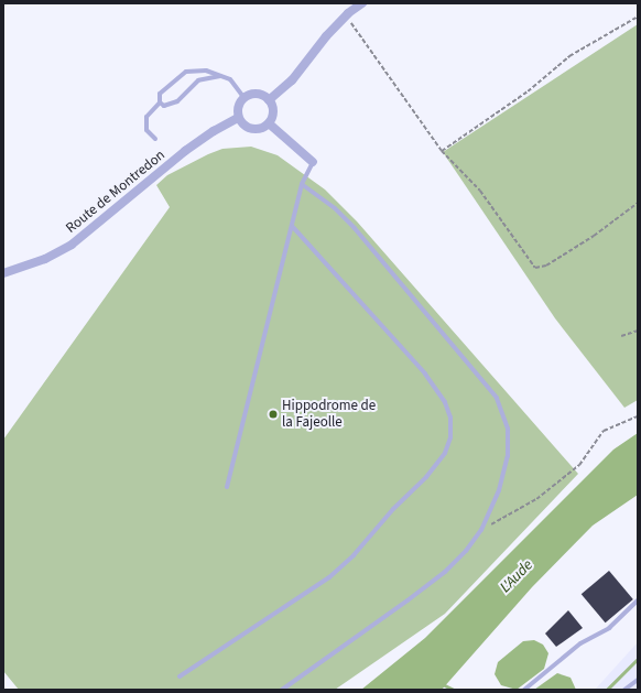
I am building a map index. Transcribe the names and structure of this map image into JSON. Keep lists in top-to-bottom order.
{
  "streets": {
    "street": ["Route de Montredon"]
  },
  "water": ["L'Aude"],
  "places": ["Hippodrome de la Fajeolle"]
}
